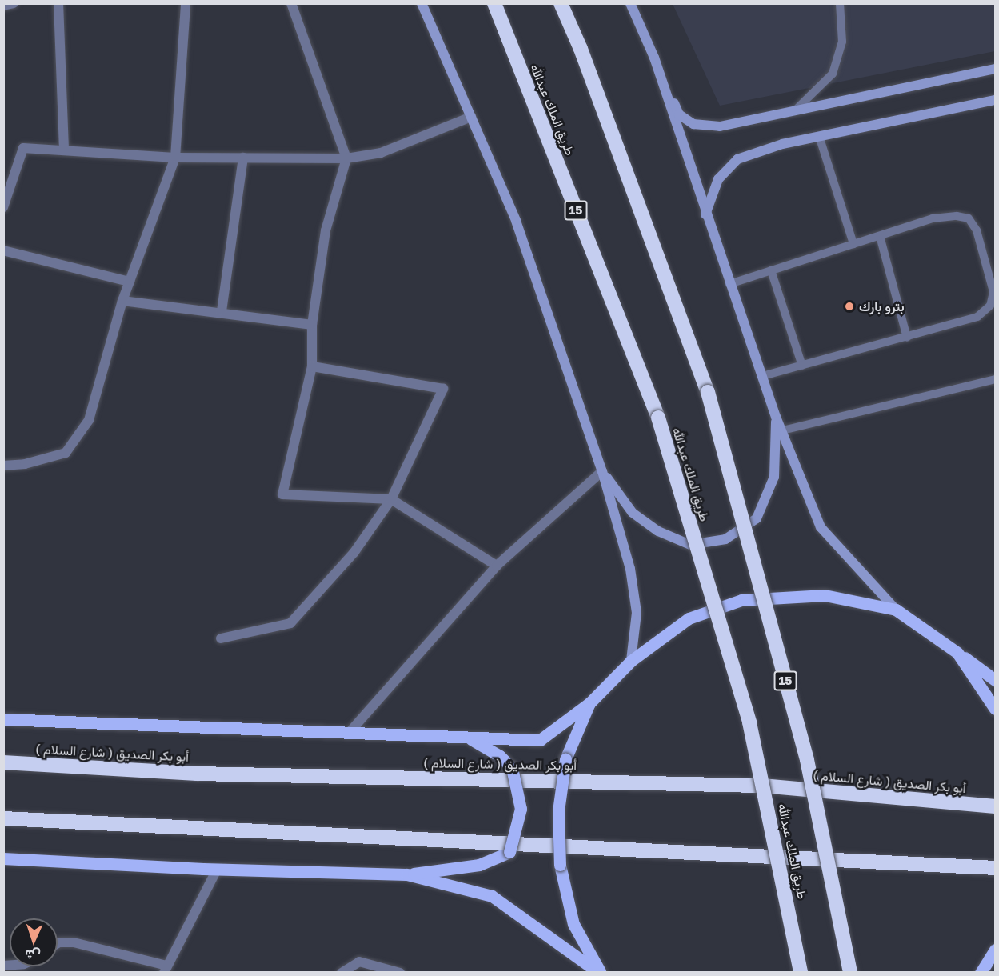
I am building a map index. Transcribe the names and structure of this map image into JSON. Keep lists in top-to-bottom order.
{
  "streets": {
    "highway": ["طريق الملك عبدالله", "15", "( شارع السلام ) أبو بكر الصديق"]
  },
  "places": ["بترو بارك"],
  "north": "bottom"
}
